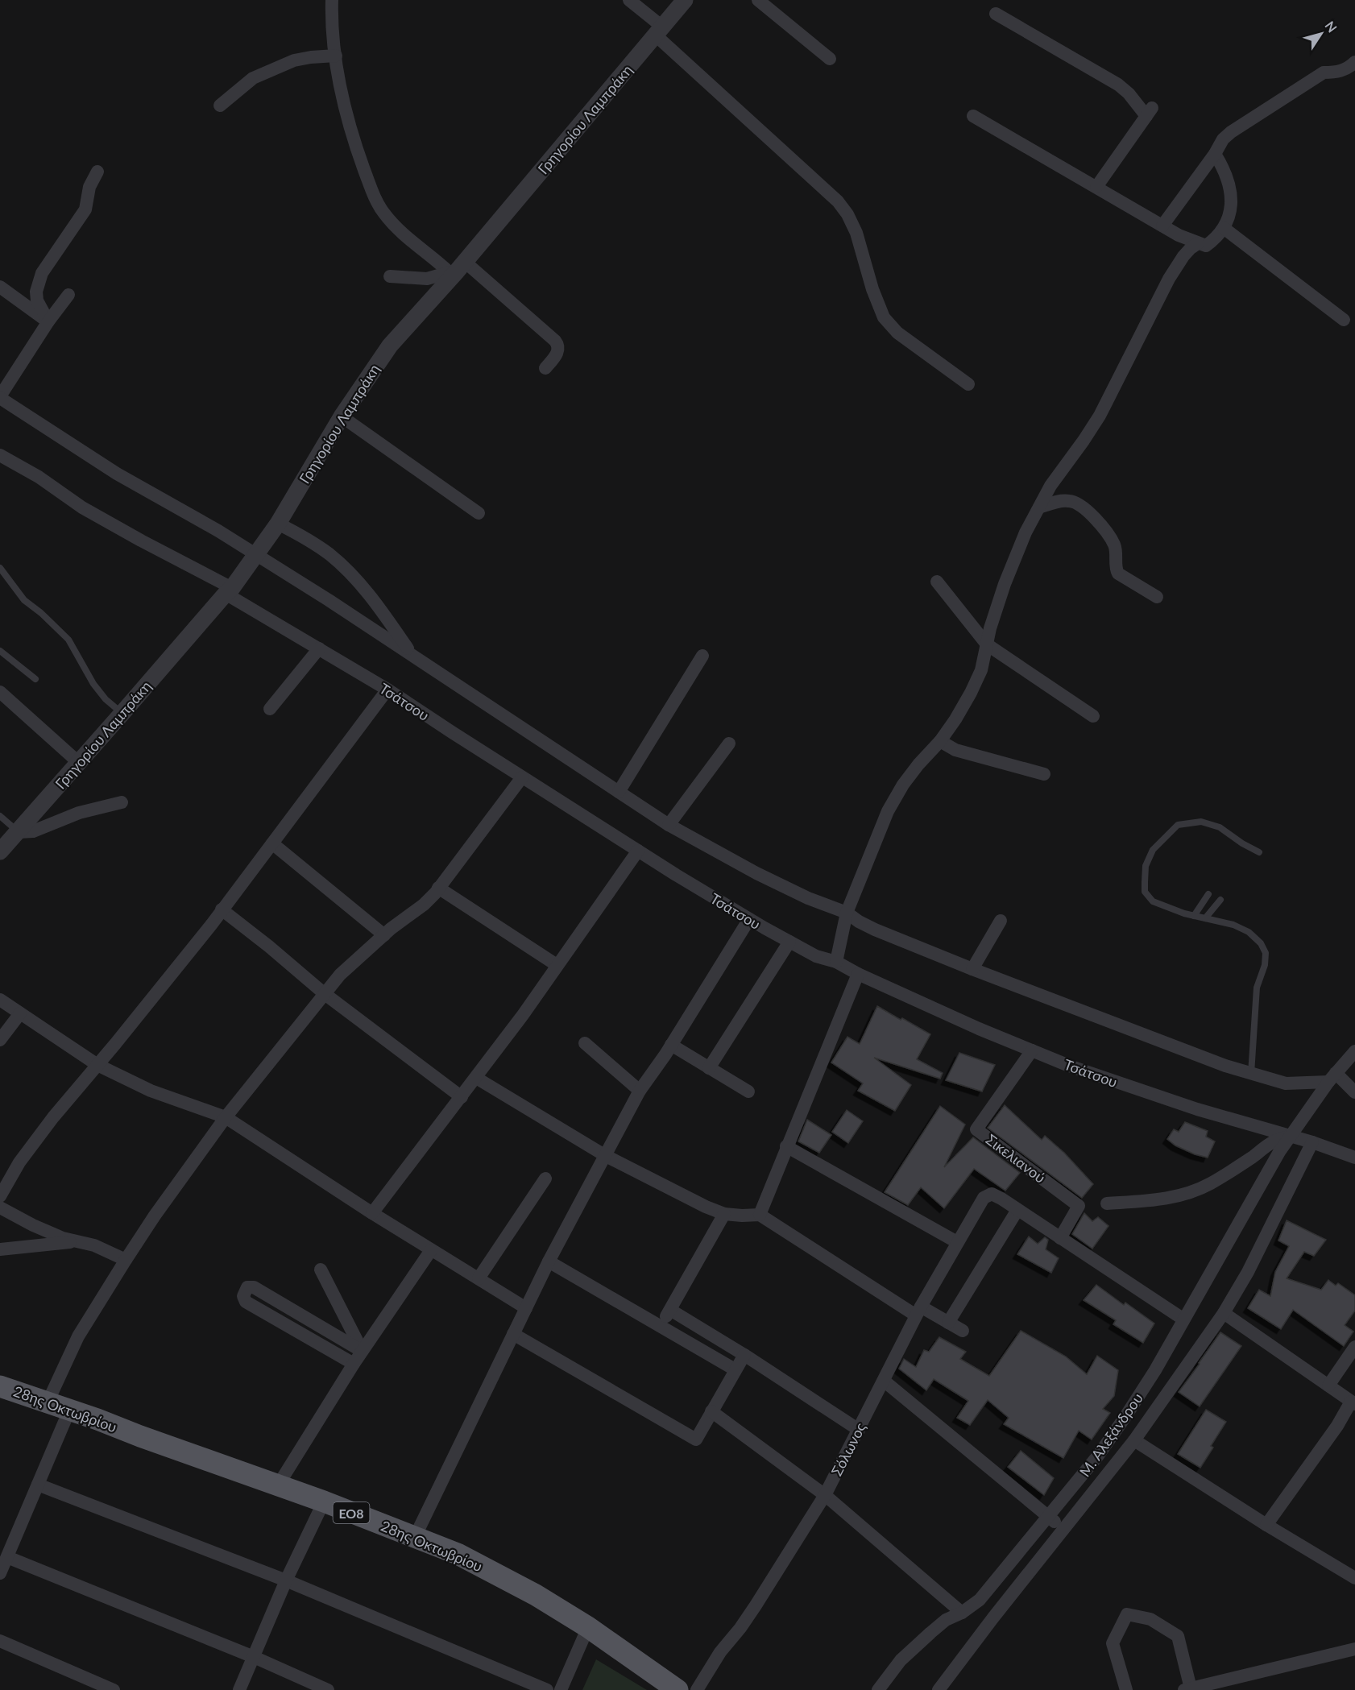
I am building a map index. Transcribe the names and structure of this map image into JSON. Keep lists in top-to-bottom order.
{
  "streets": {
    "main road": ["28ης Οκτωβρίου", "ΕΟ8"],
    "street": [
      "Γρηγορίου Λαμπράκη",
      "Τσάτσου",
      "Σικελιανού",
      "Μ. Αλεξάνδρου",
      "Σόλωνος"
    ]
  },
  "crossings": [
    ["Γρηγορίου Λαμπράκη", "Τσάτσου"],
    ["Τσάτσου", "Σικελιανού"],
    ["Τσάτσου", "Μ. Αλεξάνδρου"]
  ],
  "north": "top right"
}
